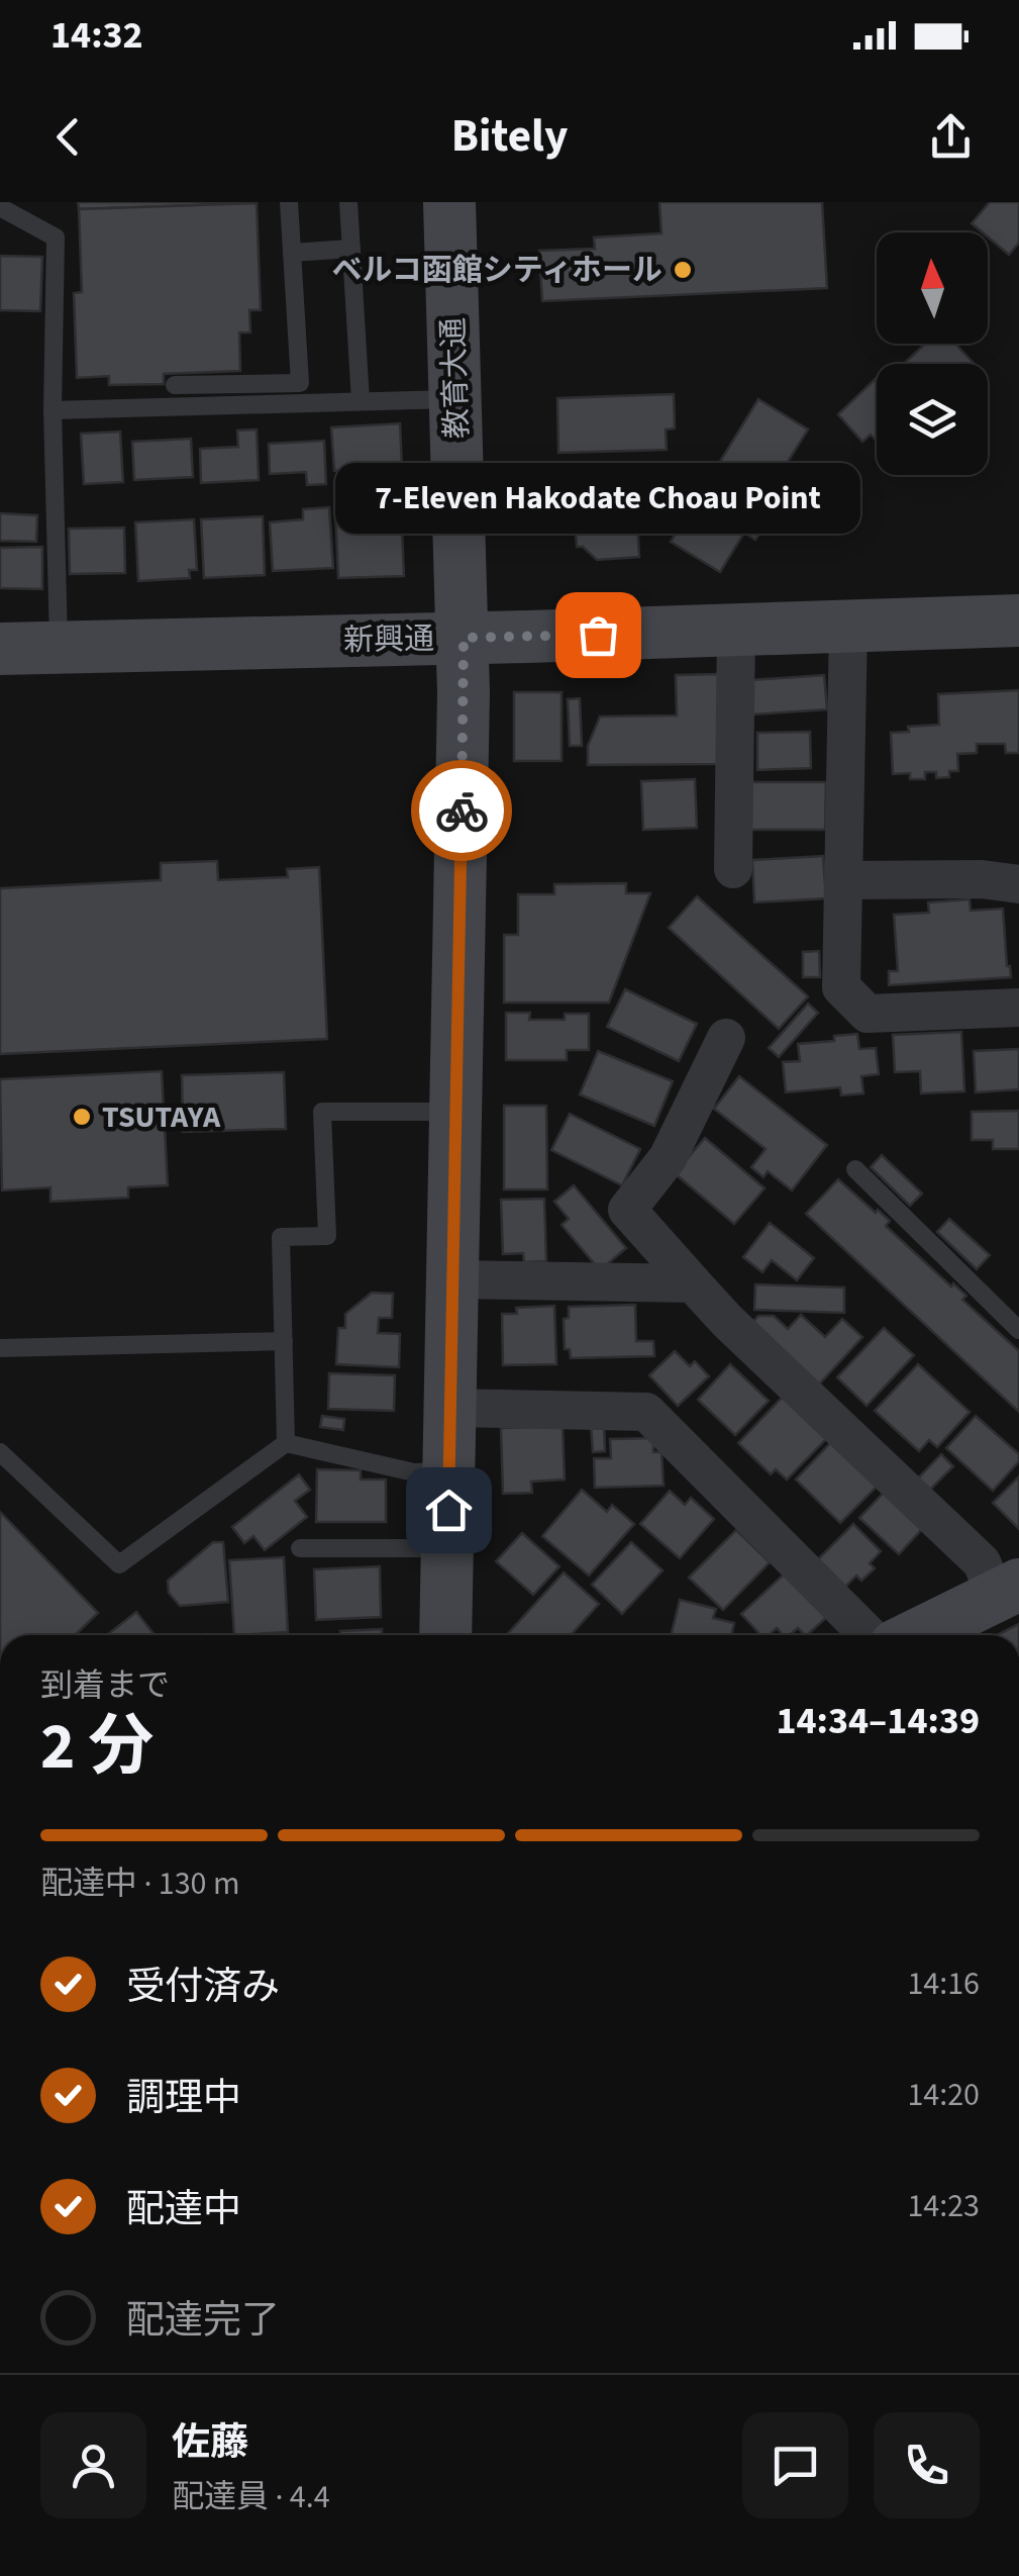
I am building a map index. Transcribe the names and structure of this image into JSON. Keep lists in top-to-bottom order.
{
  "streets": {
    "street": ["教育大通", "新興通"]
  },
  "crossings": [
    ["教育大通", "新興通"]
  ],
  "places": ["ベルコ函館シティホール", "7-Eleven Hakodate Choau Point", "TSUTAYA"],
  "north": "top",
  "page": {
    "status": "14:32",
    "header": "Bitely",
    "bubble": "7-Eleven Hakodate Choau Point",
    "heading": ["2 分", "到着まで", "14:34–14:39"],
    "panel": ["佐藤", "配達員 · 4.4"],
    "bar": "配達中 · 130 m",
    "list": [
      ["受付済み", "14:16"],
      ["調理中", "14:20"],
      ["配達中", "14:23"],
      "配達完了"
    ]
  }
}
